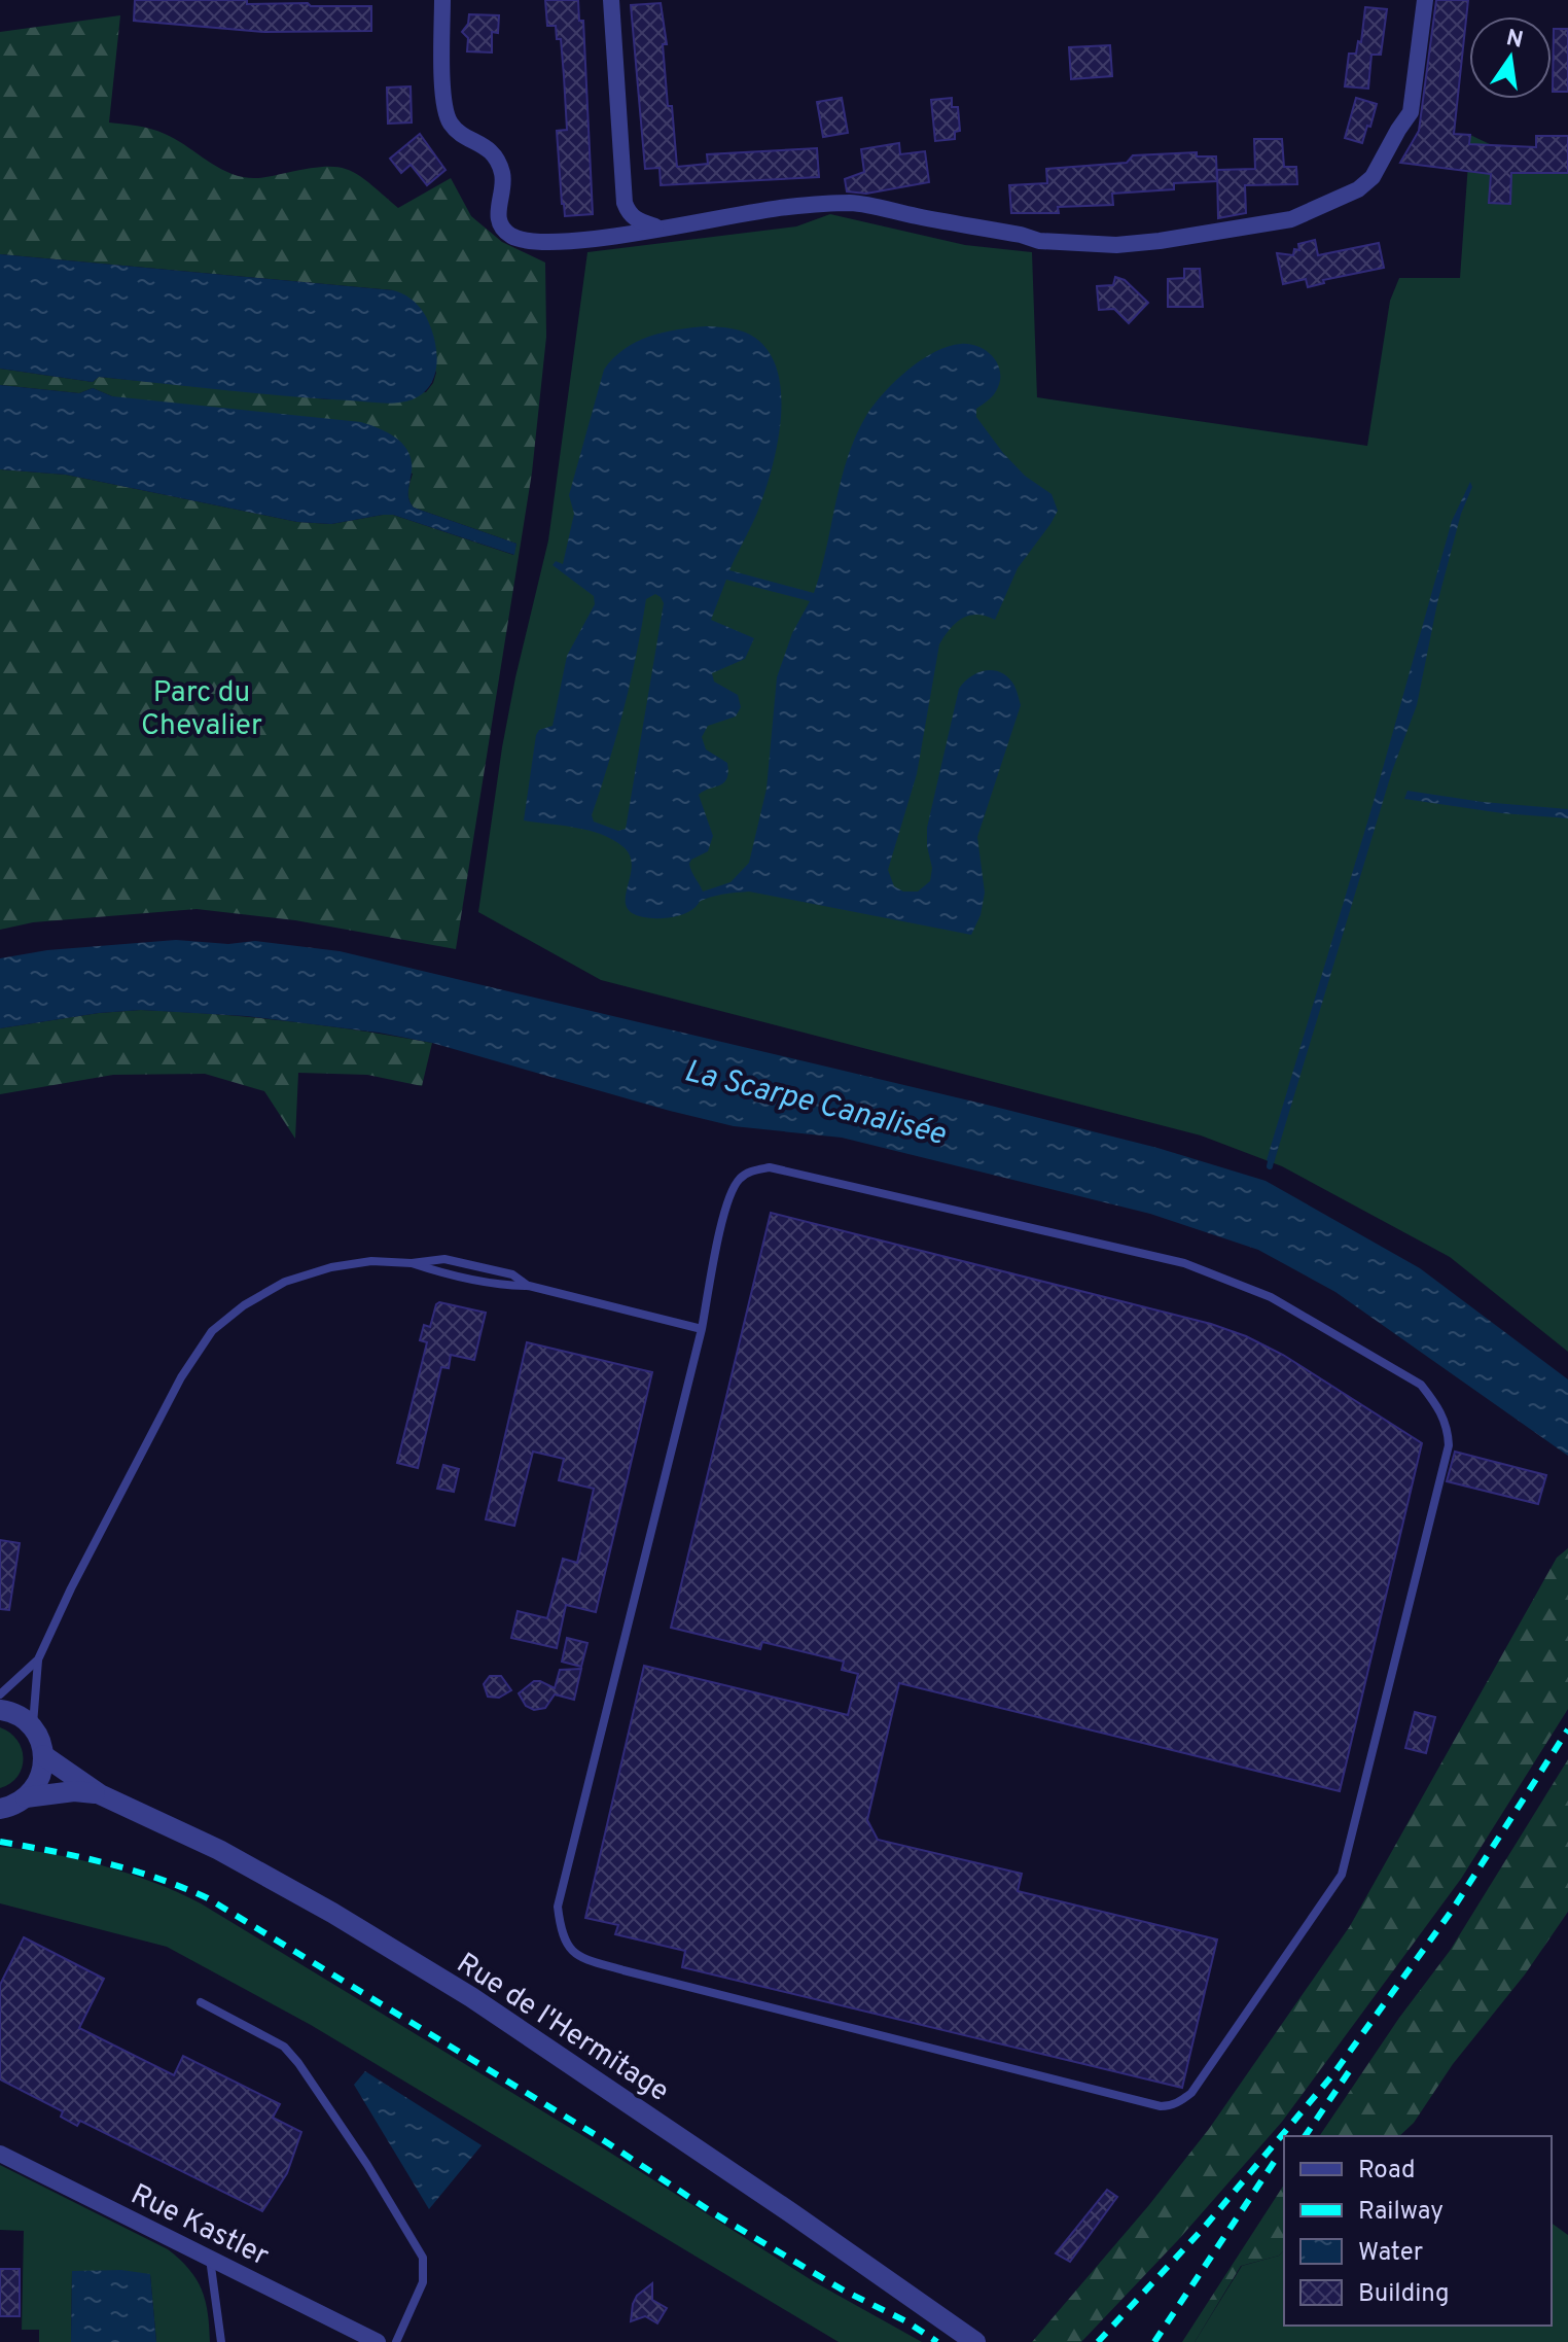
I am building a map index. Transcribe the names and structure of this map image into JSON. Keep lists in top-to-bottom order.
{
  "streets": {
    "street": ["Rue de l'Hermitage", "Rue Kastler"]
  },
  "water": ["La Scarpe Canalisée"],
  "parks": ["Parc du Chevalier"],
  "legend": [
    "Road",
    "Railway",
    "Water",
    "Building"
  ],
  "north": "top"
}
